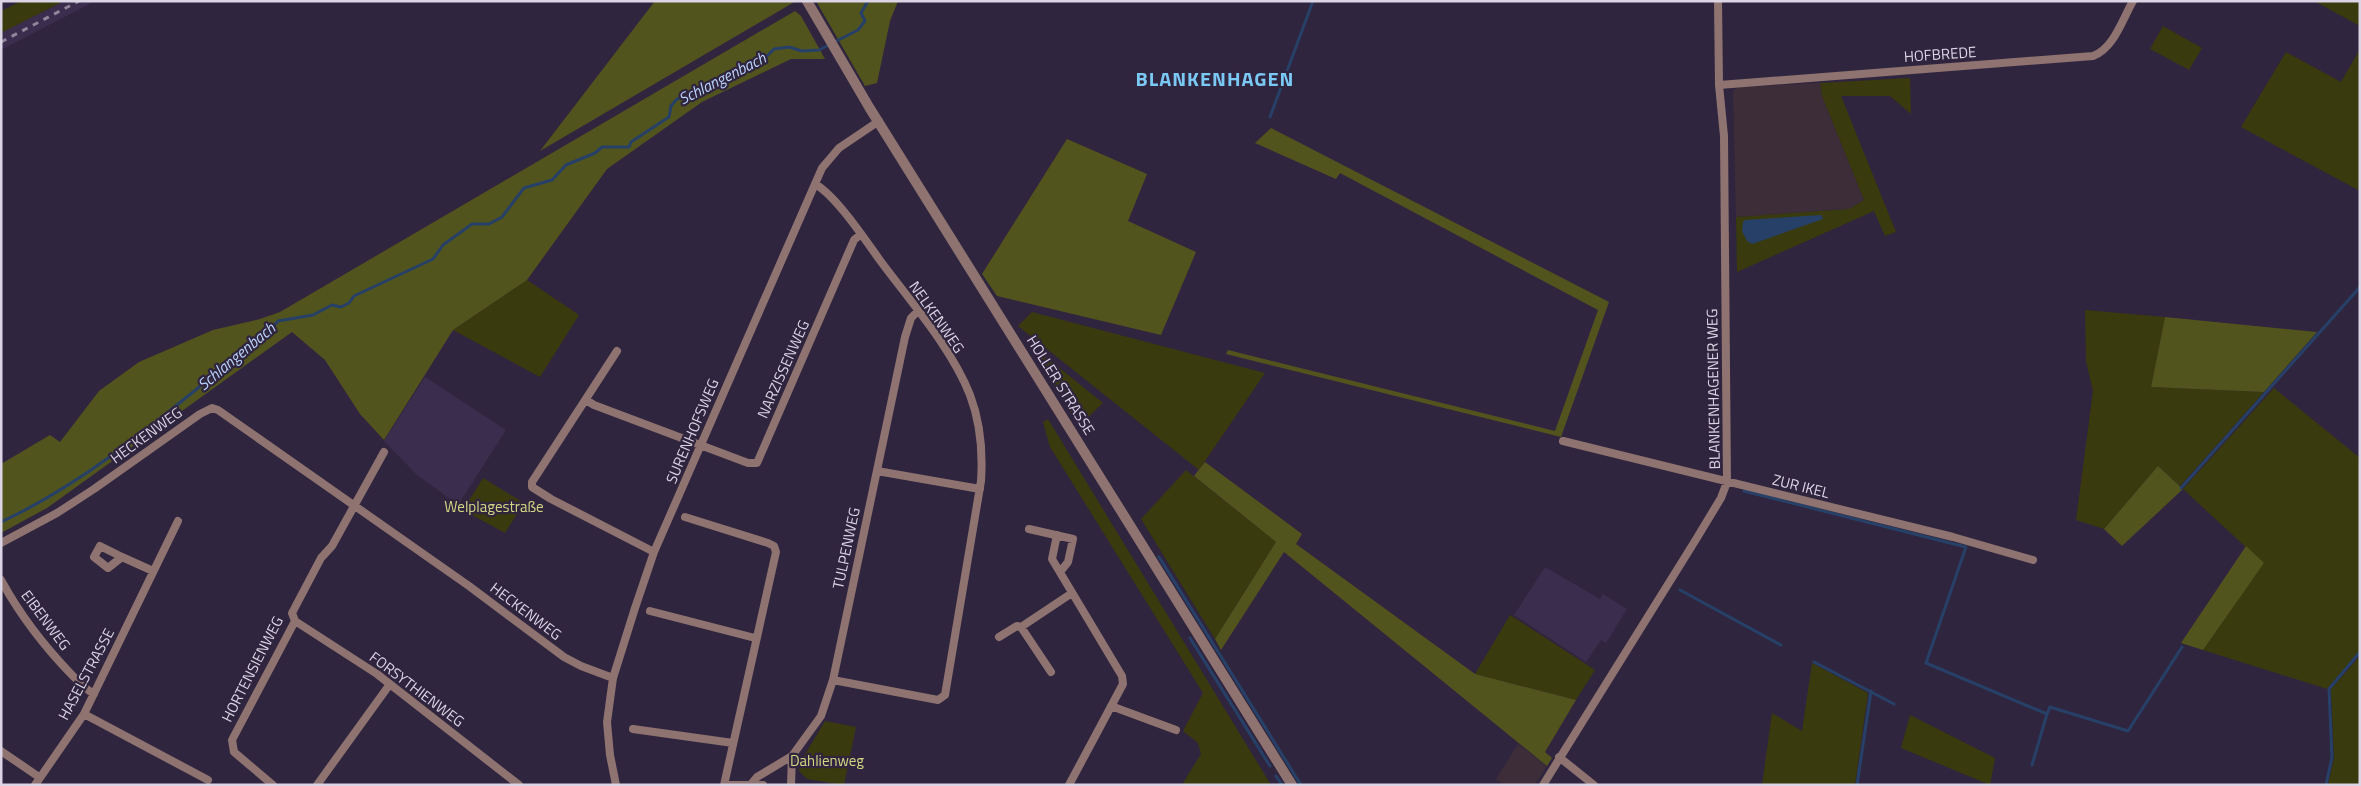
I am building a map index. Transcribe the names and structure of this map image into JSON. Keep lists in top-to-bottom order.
{
  "streets": {
    "street": [
      "HOFBREDE",
      "NELKENWEG",
      "NARZISSENWEG",
      "HOLLER STRASSE",
      "BLANKENHAGENER WEG",
      "SURENHOFSWEG",
      "HECKENWEG",
      "ZUR IKEL",
      "TULPENWEG",
      "EIBENWEG",
      "HORTENSIENWEG",
      "HASELSTRASSE",
      "FORSYTHIENWEG"
    ]
  },
  "crossings": [
    ["HOFBREDE", "BLANKENHAGENER WEG"],
    ["NELKENWEG", "NARZISSENWEG"],
    ["NELKENWEG", "SURENHOFSWEG"],
    ["NELKENWEG", "TULPENWEG"],
    ["NARZISSENWEG", "SURENHOFSWEG"],
    ["HOLLER STRASSE", "SURENHOFSWEG"],
    ["BLANKENHAGENER WEG", "ZUR IKEL"],
    ["SURENHOFSWEG", "HECKENWEG"],
    ["HECKENWEG", "HORTENSIENWEG"],
    ["EIBENWEG", "HASELSTRASSE"],
    ["HORTENSIENWEG", "FORSYTHIENWEG"]
  ],
  "districts": ["BLANKENHAGEN"],
  "water": ["Schlangenbach"],
  "parks": ["Welplagestraße", "Dahlienweg"]
}
